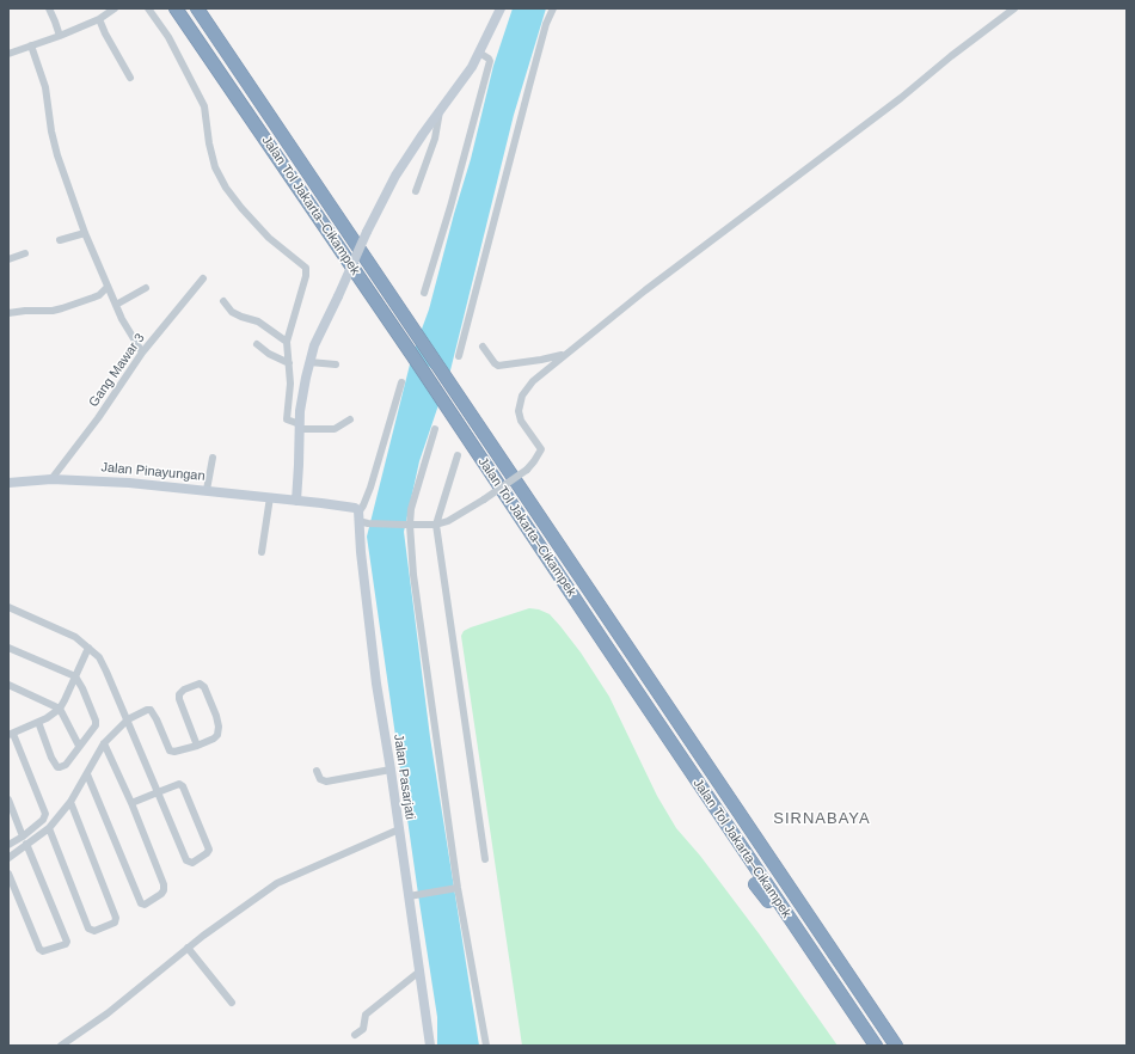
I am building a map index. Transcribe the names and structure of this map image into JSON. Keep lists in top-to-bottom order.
{
  "streets": {
    "highway": ["Jalan Tol Jakarta–Cikampek"],
    "main road": ["Jalan Pinayungan", "Jalan Pasarjati"],
    "street": ["Gang Mawar 3"]
  },
  "crossings": [
    ["Gang Mawar 3", "Jalan Pinayungan"],
    ["Jalan Pinayungan", "Jalan Pasarjati"]
  ],
  "districts": ["SIRNABAYA"]
}
